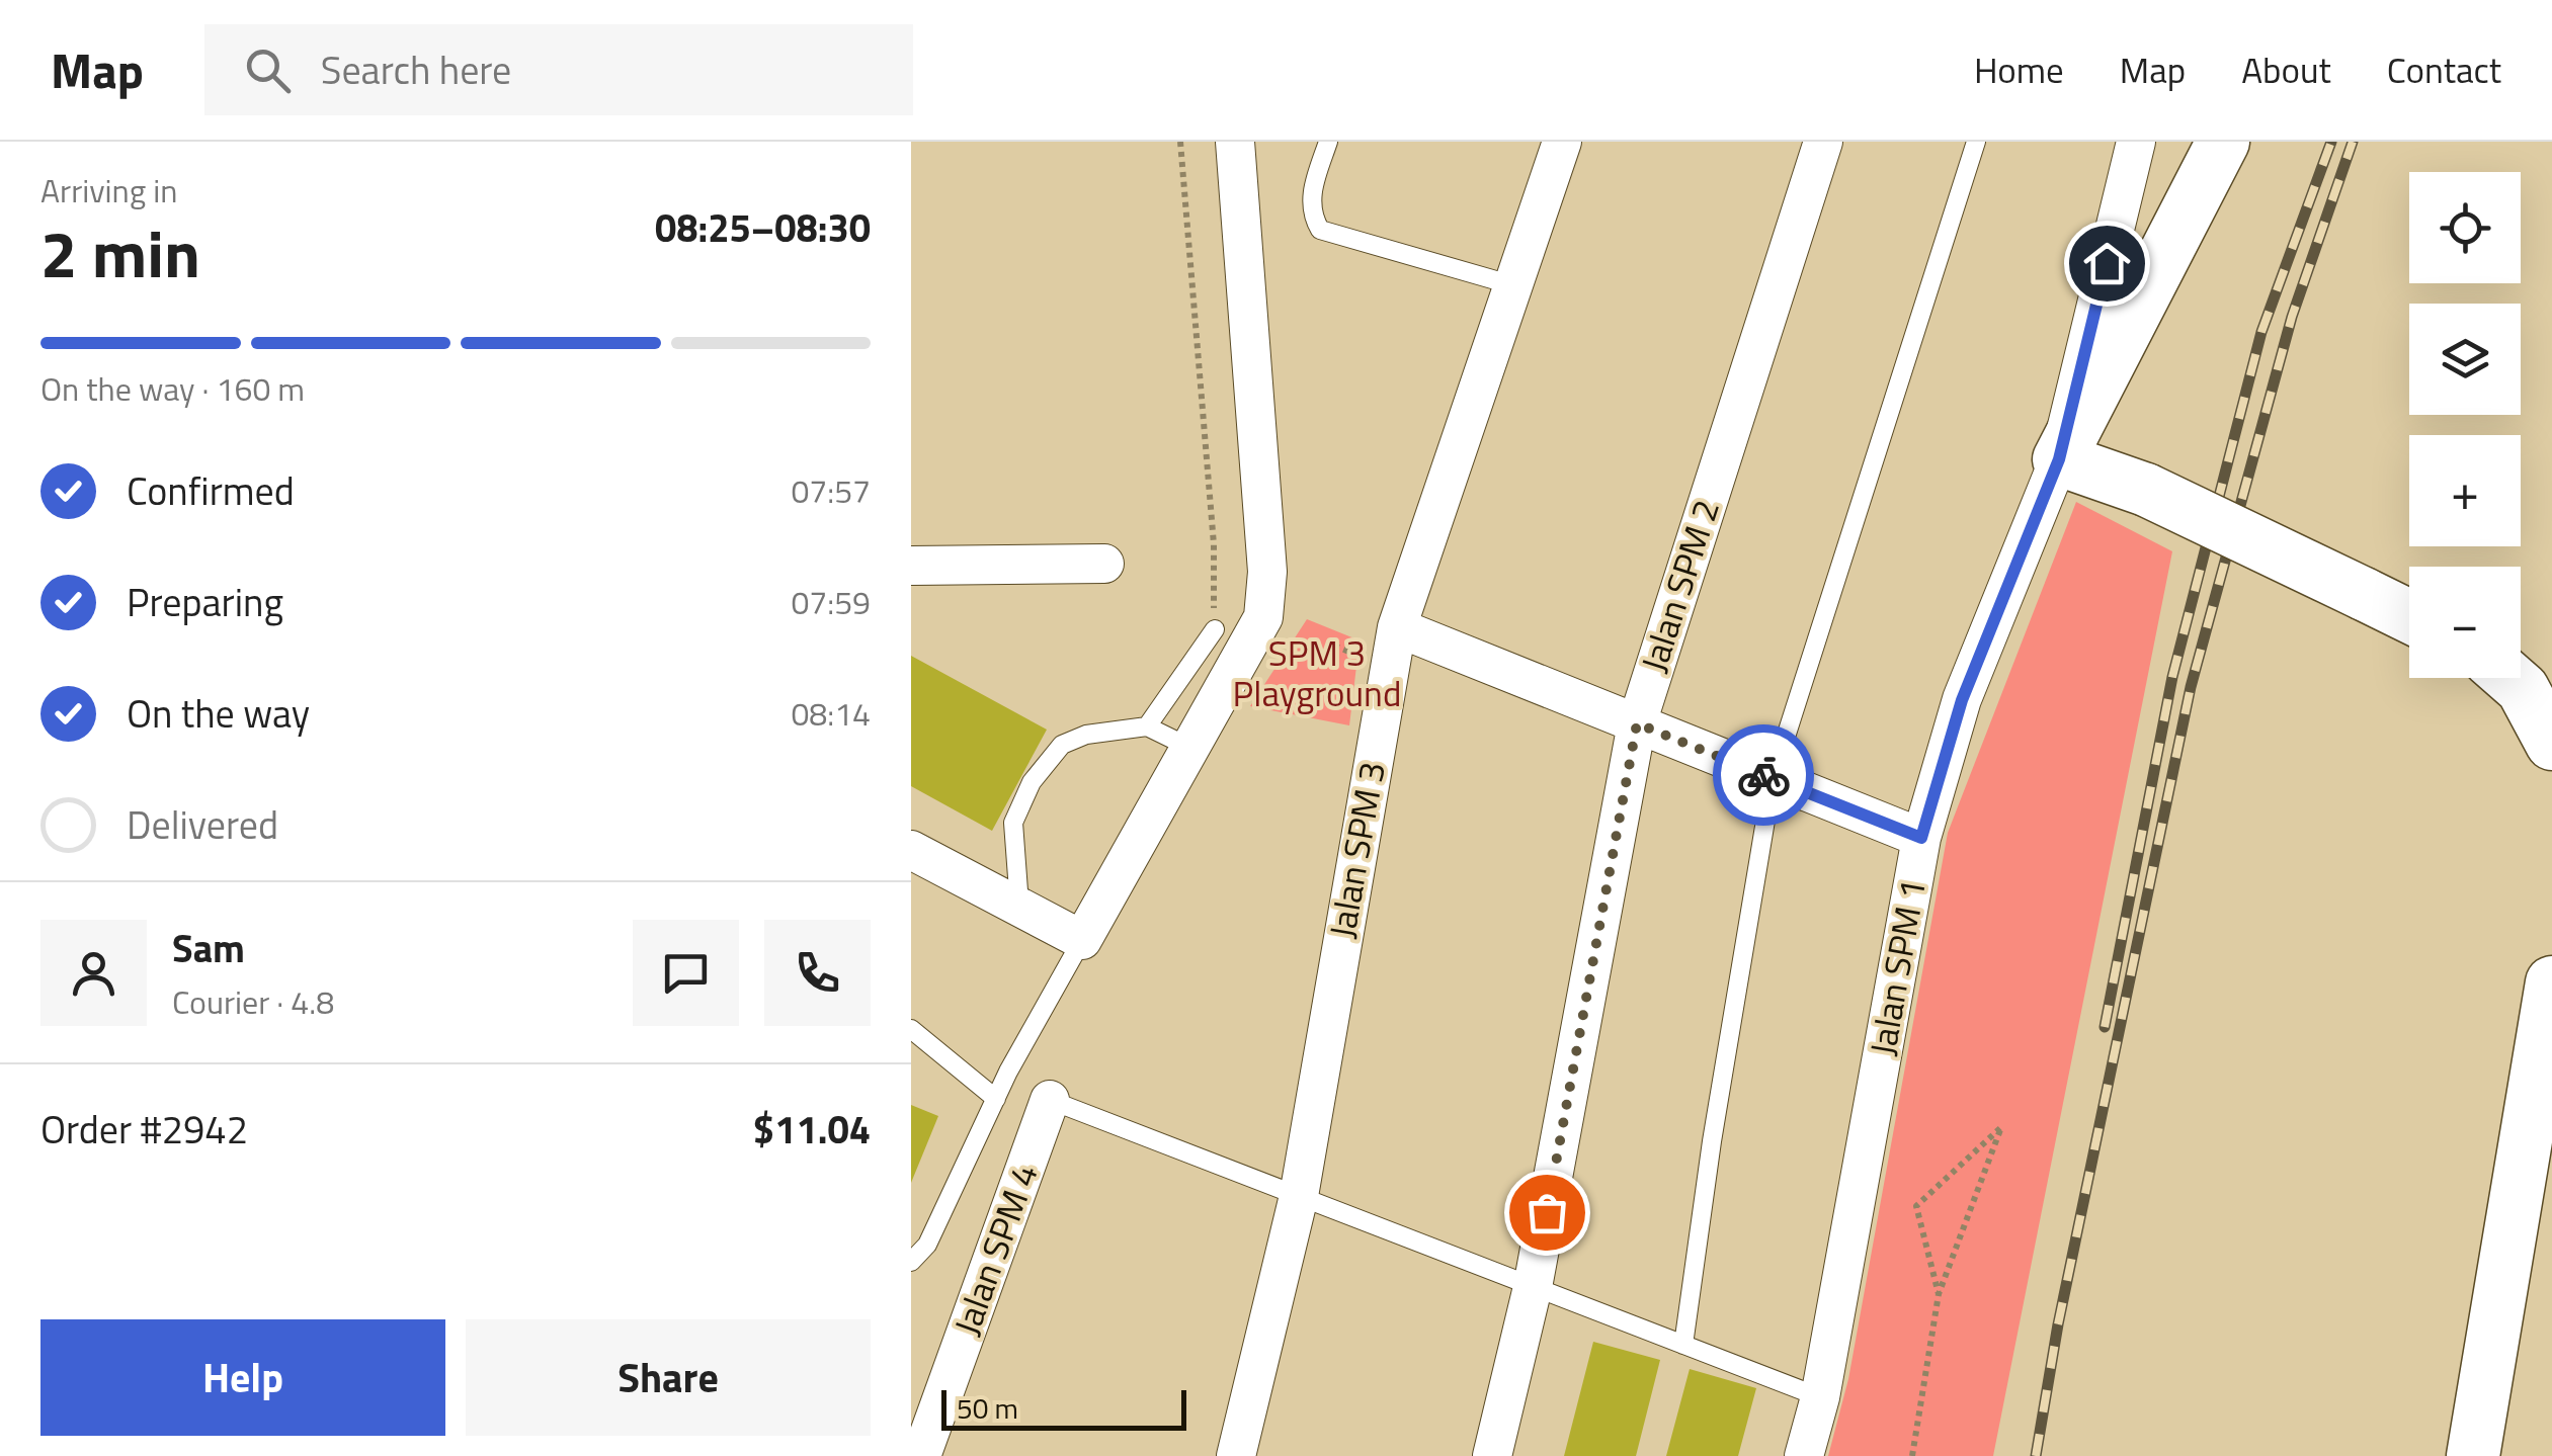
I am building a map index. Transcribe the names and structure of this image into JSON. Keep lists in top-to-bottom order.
{
  "streets": {
    "street": [
      "Jalan SPM 2",
      "Jalan SPM 3",
      "Jalan SPM 1",
      "Jalan SPM 4"
    ]
  },
  "parks": ["SPM 3 Playground"],
  "scale_bar": "50 m",
  "page": {
    "header": "Map",
    "search": "Search here",
    "nav": [
      "Home",
      "Map",
      "About",
      "Contact"
    ],
    "heading": ["2 min", "Arriving in", "08:25–08:30"],
    "panel": [
      "Sam",
      "Courier · 4.8",
      "Order #2942",
      "$11.04"
    ],
    "map_buttons": ["+", "−"],
    "bar": "On the way · 160 m",
    "list": [
      ["Confirmed", "07:57"],
      ["Preparing", "07:59"],
      ["On the way", "08:14"],
      "Delivered"
    ],
    "buttons": ["Help", "Share"],
    "scale": "50 m"
  }
}
